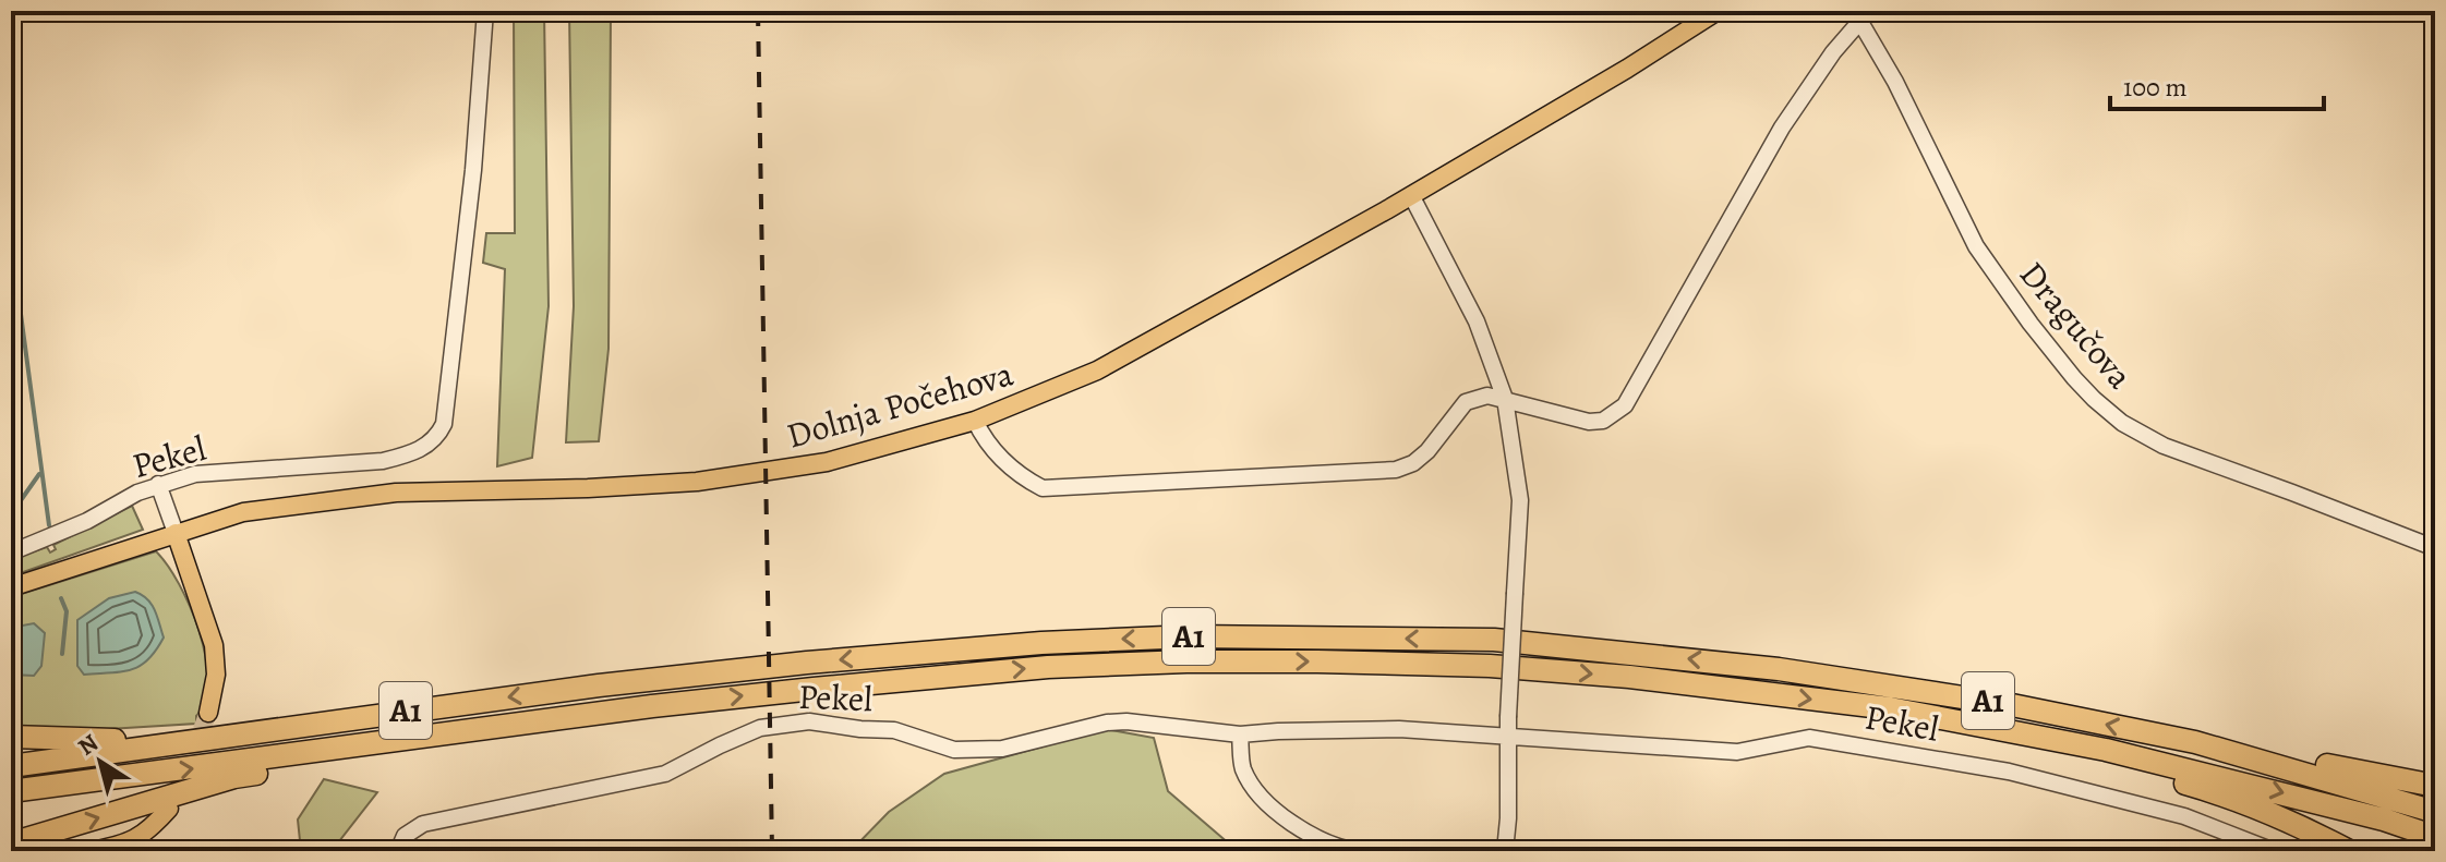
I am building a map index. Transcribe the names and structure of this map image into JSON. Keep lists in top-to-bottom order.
{
  "streets": {
    "highway": ["A1"],
    "main road": ["Dolnja Počehova"],
    "street": ["Dragučova", "Pekel"]
  },
  "scale_bar": "100 m",
  "north": "top left"
}
